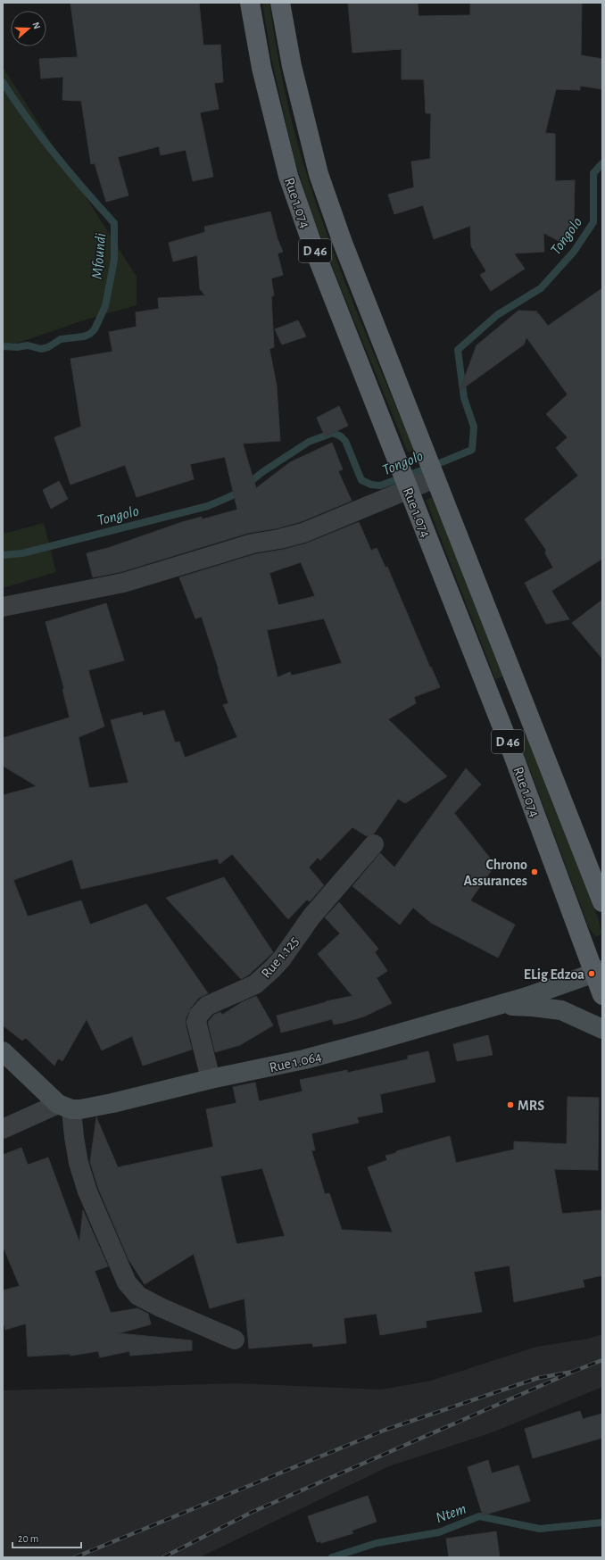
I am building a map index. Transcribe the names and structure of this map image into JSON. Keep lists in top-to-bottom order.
{
  "streets": {
    "main road": ["Rue 1.074", "D 46", "Rue 1.064"],
    "street": ["Rue 1.125"]
  },
  "crossings": [
    ["Rue 1.074", "Rue 1.064"],
    ["Rue 1.125", "Rue 1.064"]
  ],
  "water": ["Tongolo", "Mfoundi", "Ntem"],
  "places": ["Chrono Assurances", "ELig Edzoa", "MRS"],
  "scale_bar": "20 m",
  "north": "right"
}
